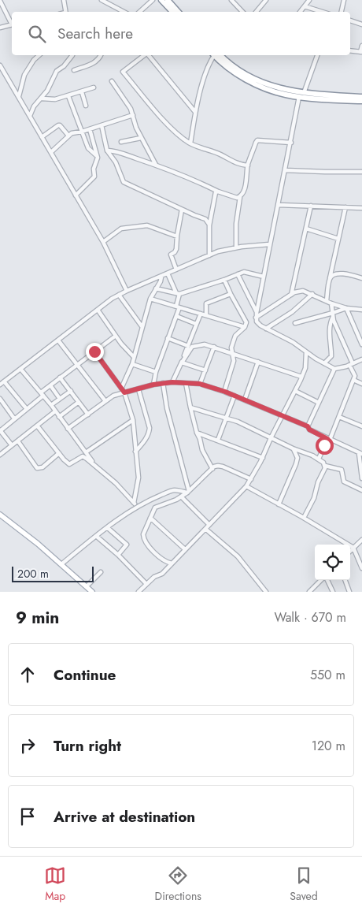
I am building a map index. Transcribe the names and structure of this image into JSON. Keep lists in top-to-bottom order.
{
  "scale_bar": "200 m",
  "page": {
    "search": "Search here",
    "scale": "200 m",
    "heading": ["9 min", "Walk · 670 m"],
    "list": [
      ["Continue", "550 m"],
      ["Turn right", "120 m"],
      "Arrive at destination"
    ],
    "nav": ["Map", "Directions", "Saved"]
  }
}
